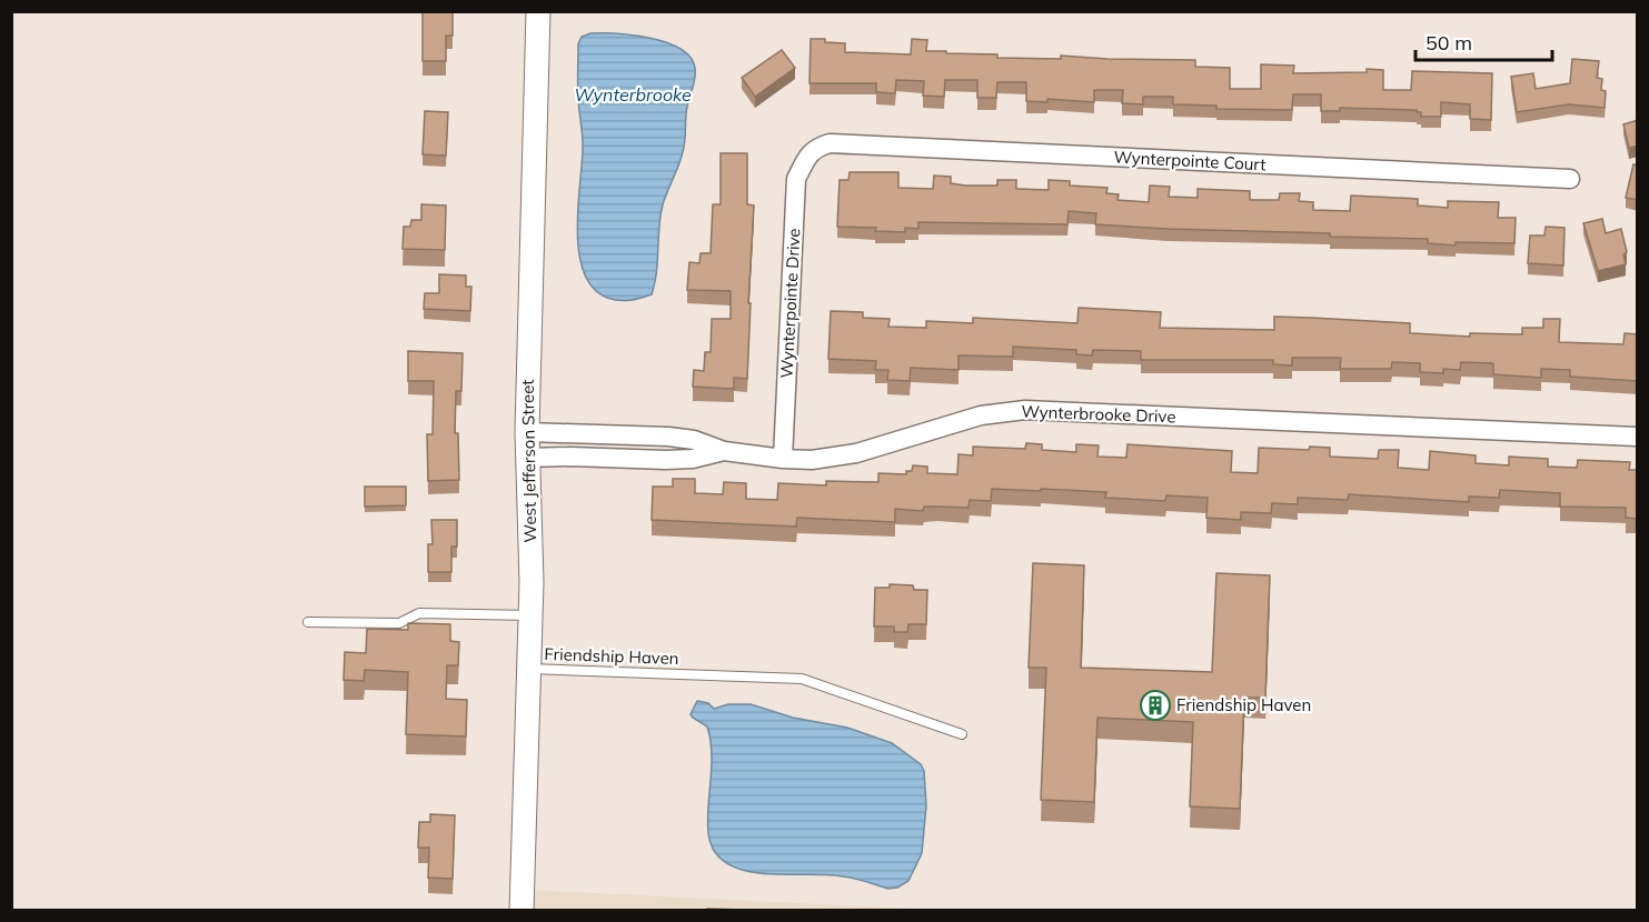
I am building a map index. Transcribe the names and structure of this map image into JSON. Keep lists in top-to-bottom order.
{
  "streets": {
    "street": [
      "Wynterpointe Court",
      "Wynterpointe Drive",
      "Wynterbrooke Drive",
      "West Jefferson Street"
    ],
    "lane": ["Friendship Haven"]
  },
  "crossings": [
    ["Wynterpointe Court", "Wynterpointe Drive"],
    ["Wynterpointe Drive", "Wynterbrooke Drive"],
    ["Wynterbrooke Drive", "West Jefferson Street"],
    ["West Jefferson Street", "Friendship Haven"]
  ],
  "water": ["Wynterbrooke"],
  "places": {
    "building": ["Friendship Haven"]
  },
  "scale_bar": "50 m"
}
